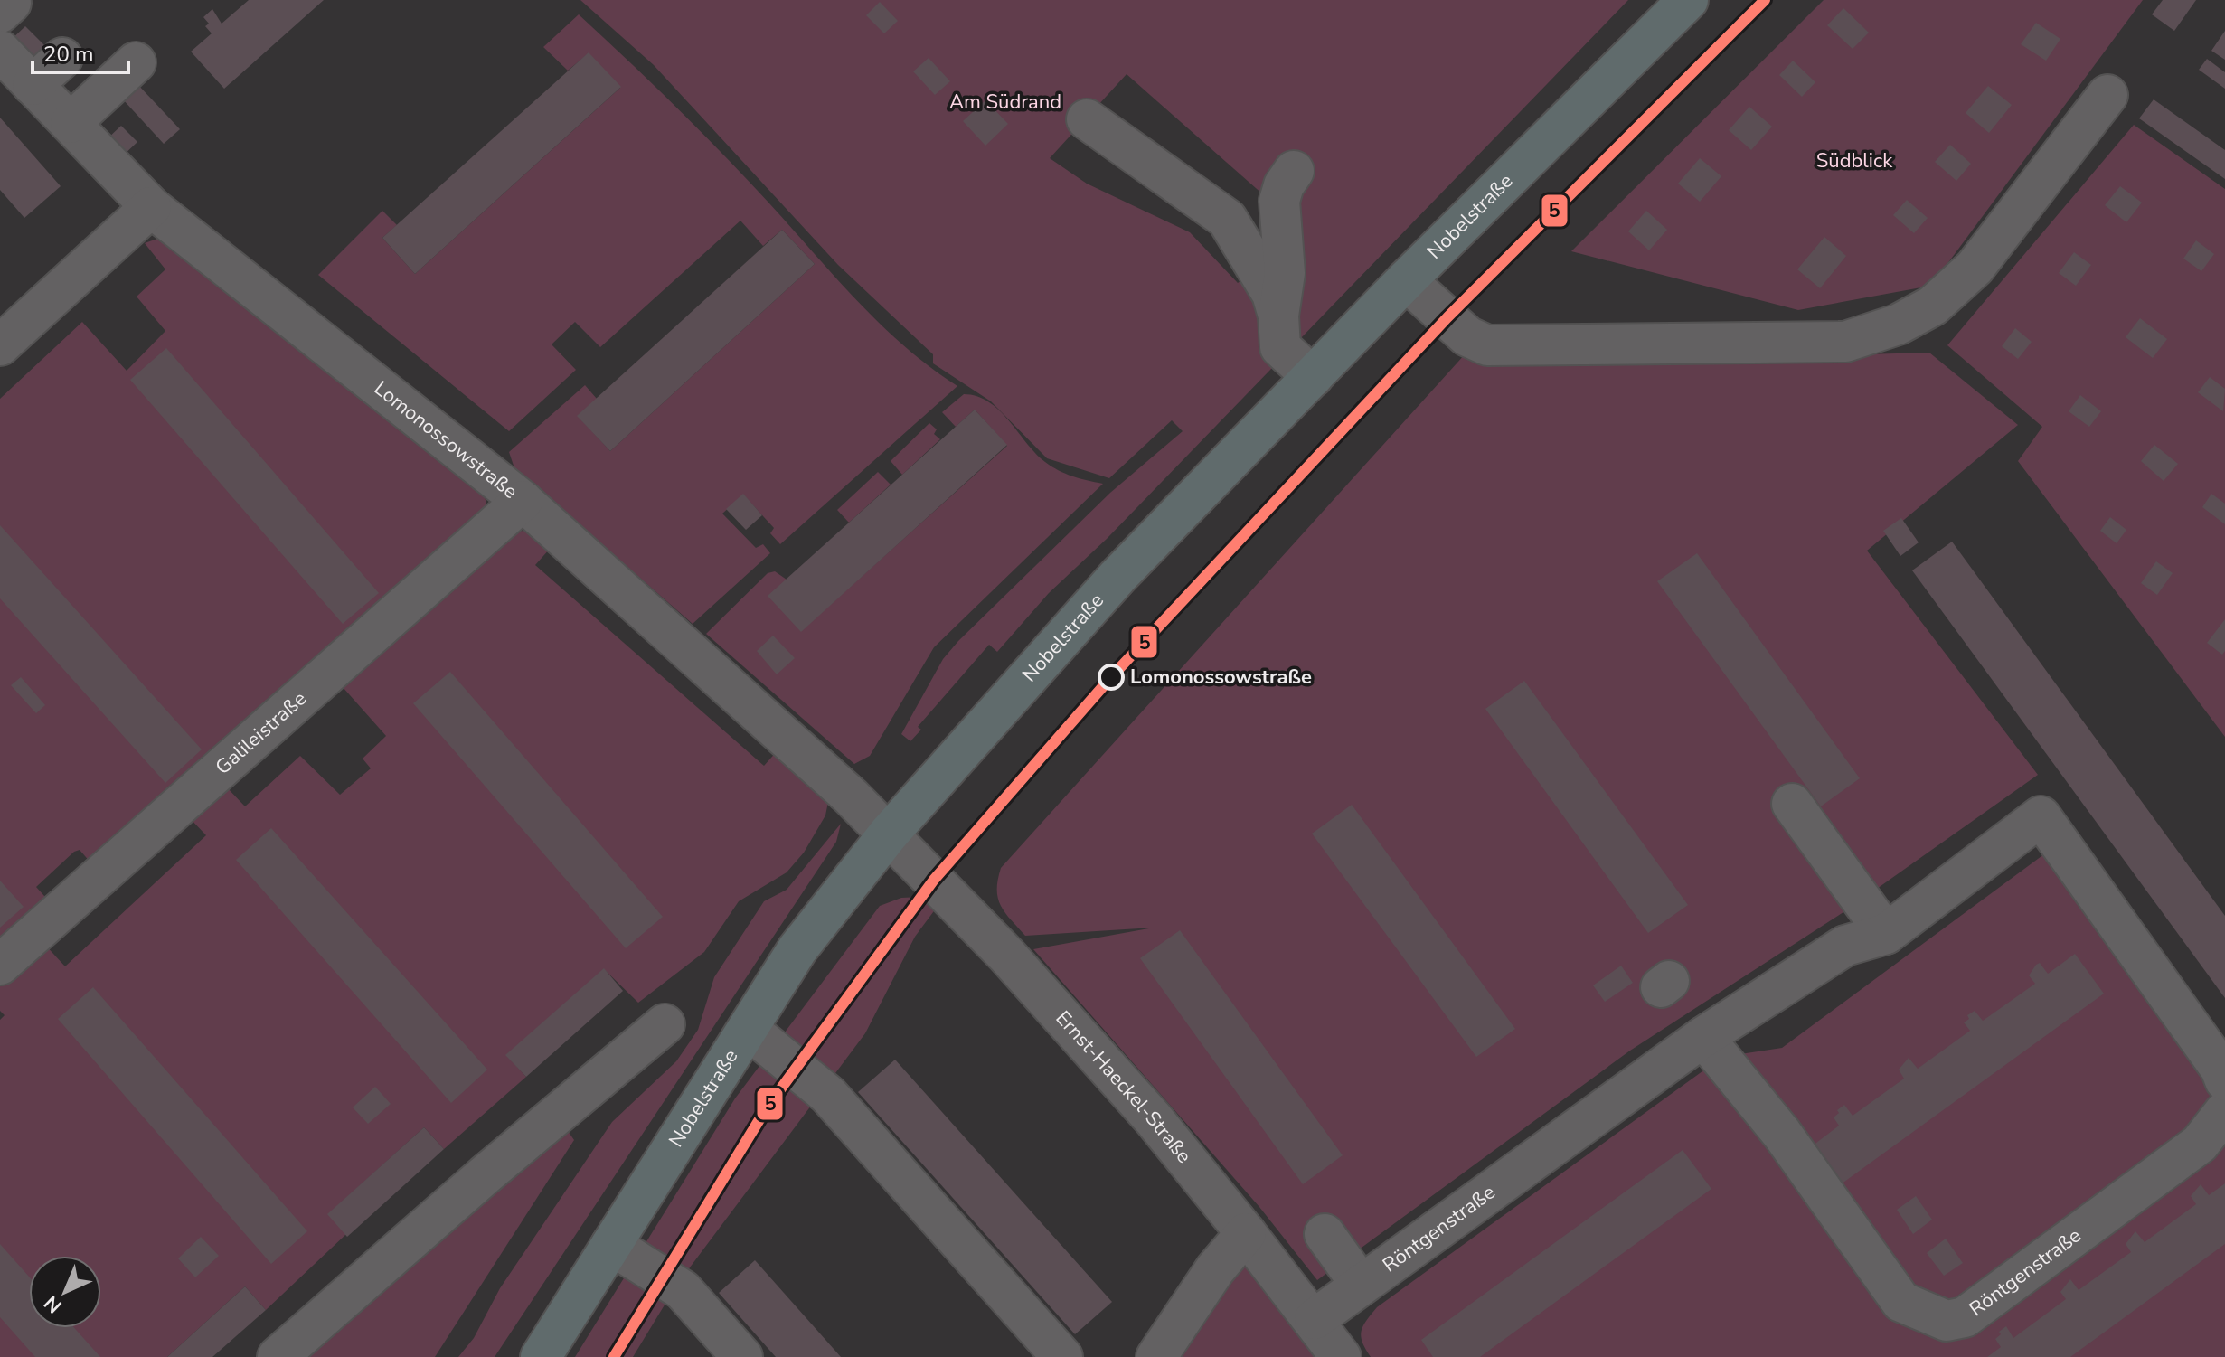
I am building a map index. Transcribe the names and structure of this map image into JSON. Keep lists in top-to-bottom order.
{
  "streets": {
    "main road": ["Nobelstraße"],
    "street": [
      "Lomonossowstraße",
      "Galileistraße",
      "Ernst-Haeckel-Straße",
      "Röntgenstraße"
    ]
  },
  "crossings": [
    ["Nobelstraße", "Lomonossowstraße"],
    ["Nobelstraße", "Ernst-Haeckel-Straße"],
    ["Lomonossowstraße", "Galileistraße"],
    ["Lomonossowstraße", "Ernst-Haeckel-Straße"],
    ["Ernst-Haeckel-Straße", "Röntgenstraße"]
  ],
  "parks": ["Am Südrand", "Südblick"],
  "places": ["Lomonossowstraße"],
  "lines": ["transit line 5"],
  "scale_bar": "20 m",
  "north": "bottom left"
}
